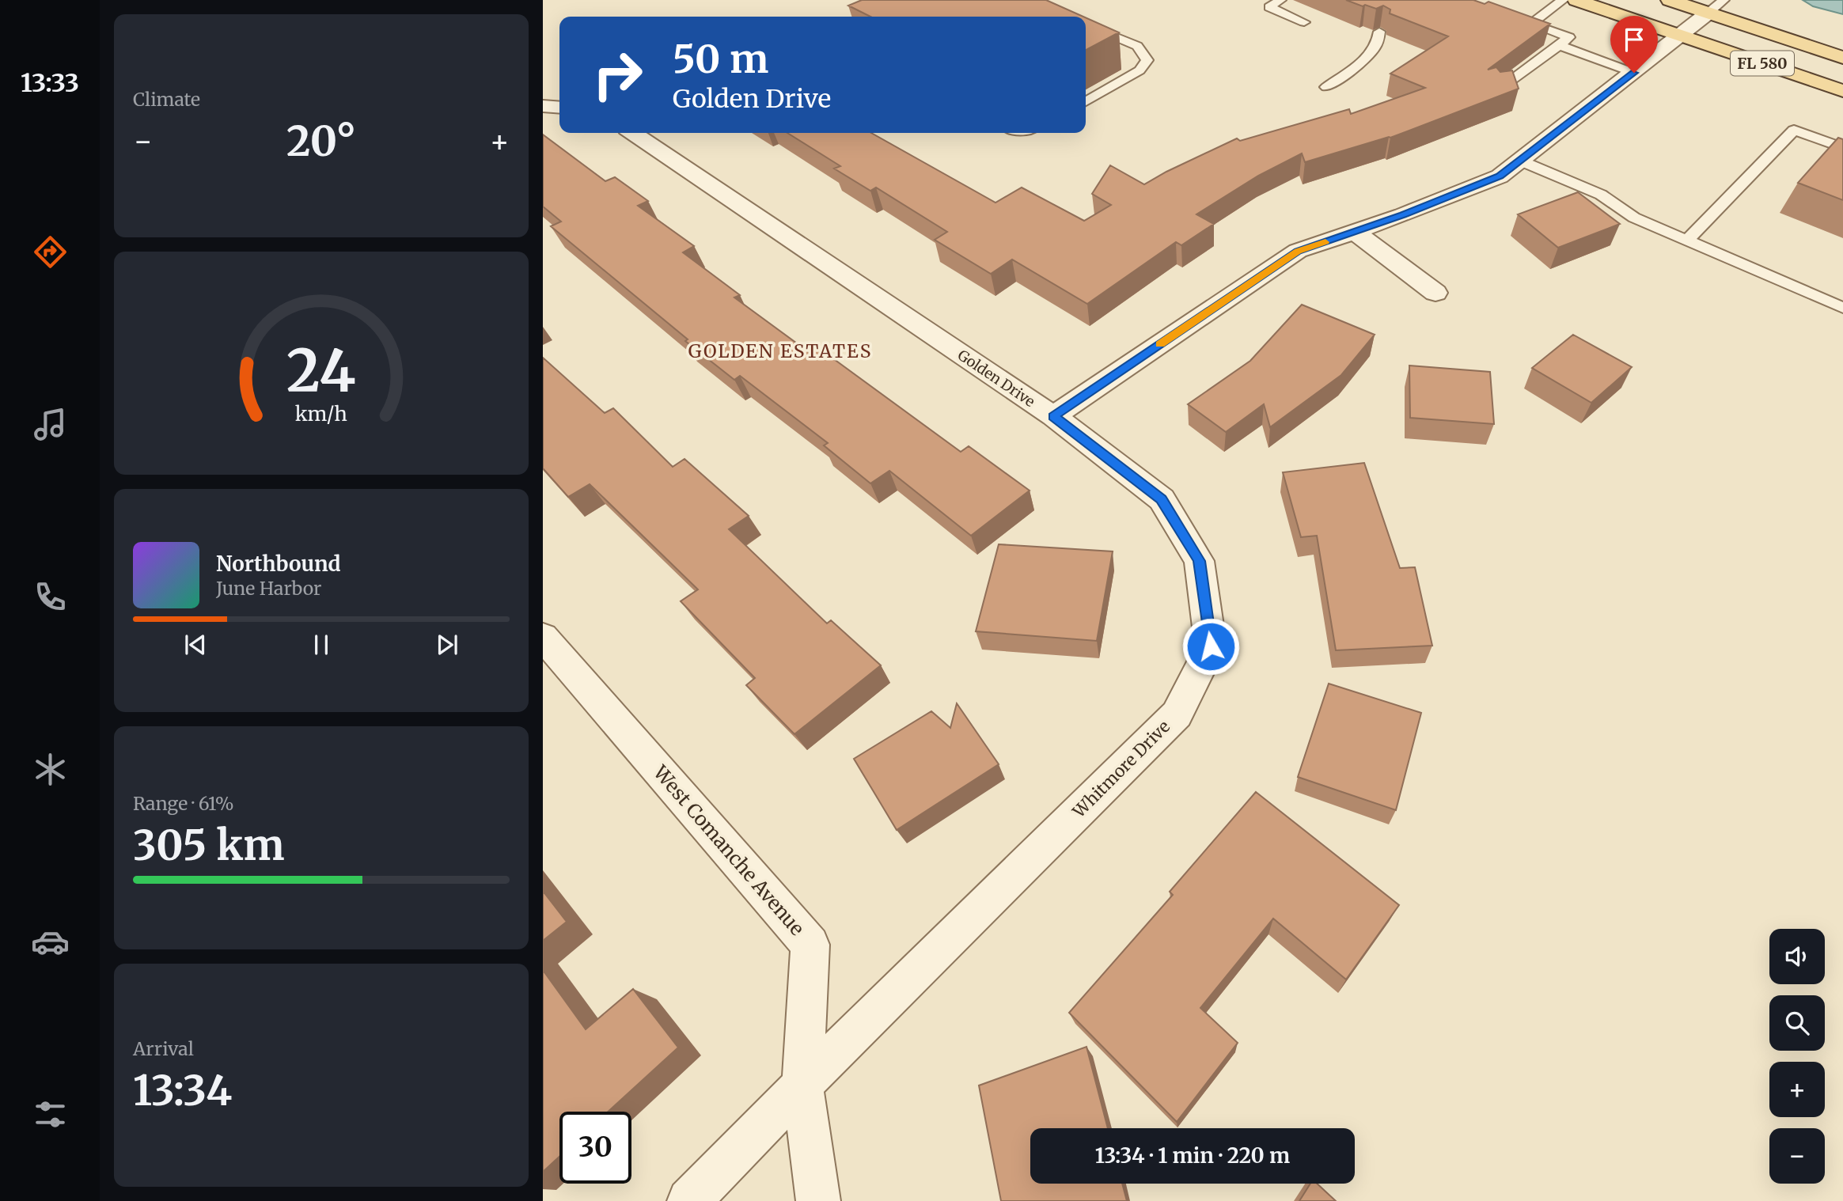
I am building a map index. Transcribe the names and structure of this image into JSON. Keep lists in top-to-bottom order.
{
  "streets": {
    "main road": ["FL 580"],
    "street": ["Golden Drive", "Whitmore Drive", "West Comanche Avenue"]
  },
  "crossings": [
    ["FL 580", "Golden Drive"],
    ["Golden Drive", "Whitmore Drive"],
    ["Whitmore Drive", "West Comanche Avenue"]
  ],
  "districts": ["GOLDEN ESTATES"],
  "page": {
    "tabs": "13:33",
    "tile": [
      "Climate",
      ["Range · 61%", "305 km"],
      ["Arrival", "13:34"]
    ],
    "turn": ["50 m", "Golden Drive"],
    "heat": ["−", "20°", "+"],
    "song": ["Northbound", "June Harbor"],
    "map_buttons": ["+", "−"],
    "limit": "30",
    "trip": "13:34 · 1 min · 220 m",
    "gauge": ["24", "km/h"]
  }
}
